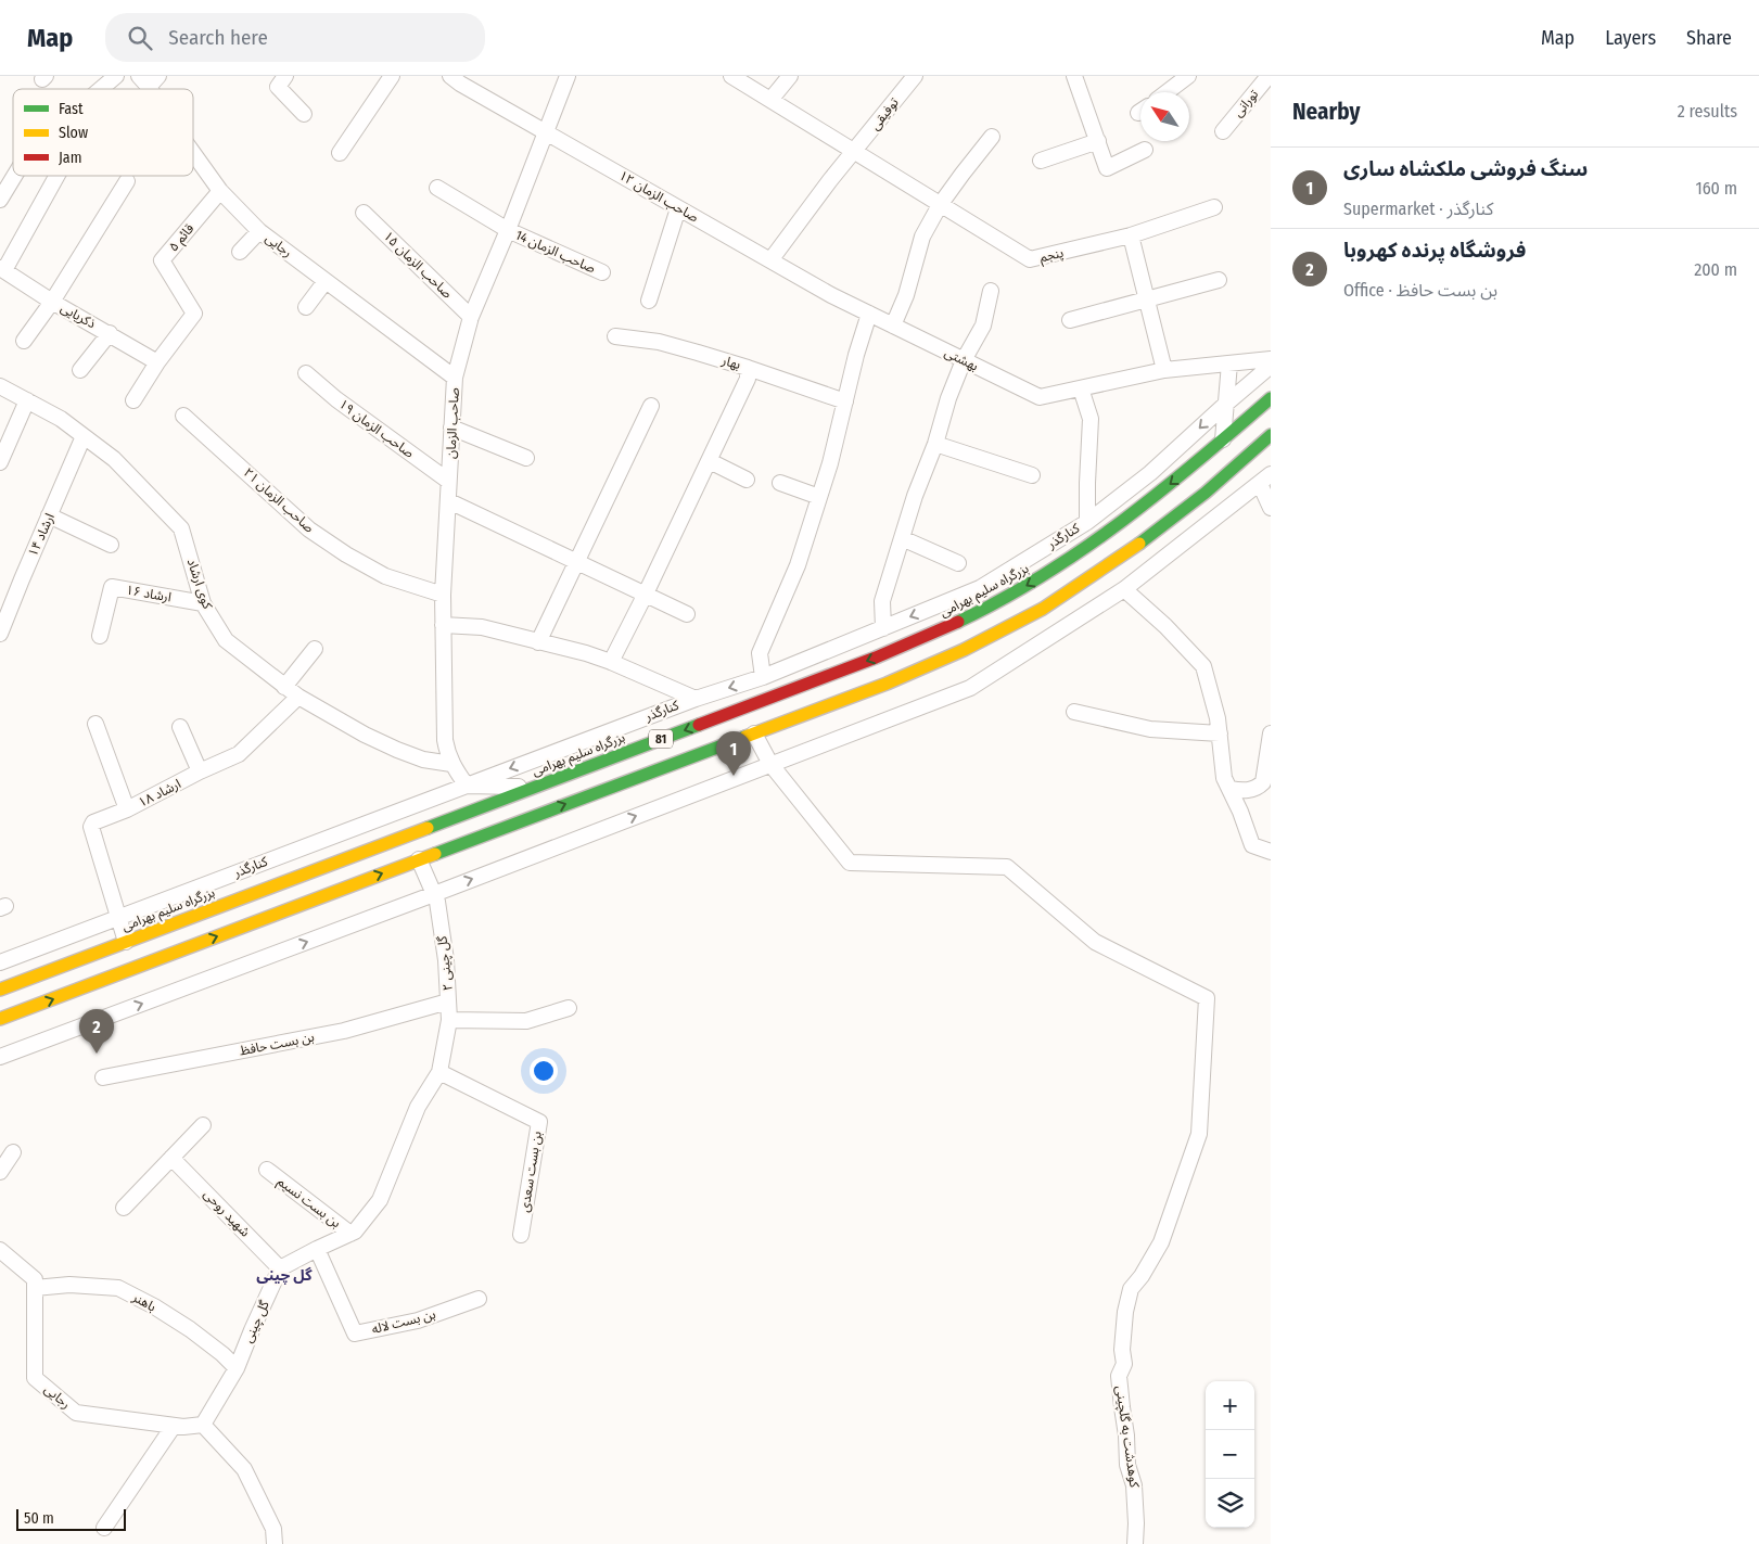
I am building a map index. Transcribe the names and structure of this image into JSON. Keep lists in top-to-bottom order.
{
  "streets": {
    "highway": ["بزرگراه سلیم بهرامی", "81"],
    "street": [
      "تورانی",
      "توفیقی",
      "صاحب الزمان ۱۲",
      "قائم ۵",
      "رجایی",
      "صاحب الزمان 14",
      "پنجم",
      "صاحب الزمان ۱۵",
      "ذکریایی",
      "بهشتی",
      "بهار",
      "صاحب الزمان",
      "صاحب الزمان ۱۹",
      "صاحب الزمان ۲۱",
      "ارشاد ۱۴",
      "کنارگذر",
      "کوی ارشاد",
      "ارشاد ۱۶",
      "ارشاد ۱۸",
      "گل چینی ۲",
      "بن بست حافظ",
      "بن بست سعدی",
      "بن بست نسیم",
      "شهید روحی",
      "باهنر",
      "گل چینی",
      "بن بست لاله",
      "کوهدشت به گلچینی"
    ]
  },
  "crossings": [
    ["توفیقی", "صاحب الزمان ۱۲"],
    ["توفیقی", "پنجم"],
    ["توفیقی", "بهشتی"],
    ["صاحب الزمان ۱۲", "بهشتی"],
    ["صاحب الزمان ۱۲", "صاحب الزمان"],
    ["قائم ۵", "رجایی"],
    ["قائم ۵", "ذکریایی"],
    ["رجایی", "صاحب الزمان"],
    ["رجایی", "باهنر"],
    ["رجایی", "گل چینی"],
    ["صاحب الزمان 14", "صاحب الزمان"],
    ["صاحب الزمان ۱۵", "صاحب الزمان"],
    ["صاحب الزمان", "صاحب الزمان ۱۹"],
    ["صاحب الزمان", "صاحب الزمان ۲۱"],
    ["صاحب الزمان", "کنارگذر"],
    ["صاحب الزمان", "کوی ارشاد"],
    ["ارشاد ۱۴", "کوی ارشاد"],
    ["کنارگذر", "ارشاد ۱۸"],
    ["کوی ارشاد", "ارشاد ۱۶"],
    ["کوی ارشاد", "ارشاد ۱۸"],
    ["81", "گل چینی ۲"],
    ["گل چینی ۲", "بن بست حافظ"],
    ["گل چینی ۲", "بن بست سعدی"],
    ["شهید روحی", "گل چینی"],
    ["باهنر", "گل چینی"]
  ],
  "districts": ["گل چینی"],
  "legend": ["Fast", "Slow", "Jam"],
  "scale_bar": "50 m",
  "north": "top left",
  "page": {
    "header": "Map",
    "search": "Search here",
    "nav": ["Map", "Layers", "Share"],
    "heading": ["Nearby", "2 results"],
    "list": [
      {
        "mark": "1",
        "name": "سنگ فروشی ملکشاه ساری",
        "note": "Supermarket · کنارگذر",
        "value": "160 m"
      },
      {
        "mark": "2",
        "name": "فروشگاه پرنده کهروبا",
        "note": "Office · بن بست حافظ",
        "value": "200 m"
      }
    ],
    "pins": ["1", "2"],
    "map_buttons": ["+", "−"],
    "scale": "50 m"
  }
}
